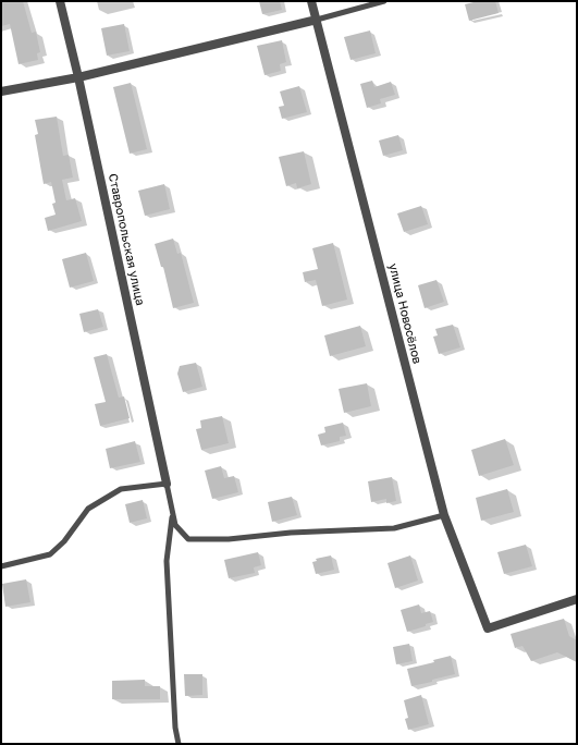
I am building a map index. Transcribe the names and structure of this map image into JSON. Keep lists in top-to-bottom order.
{
  "streets": {
    "street": ["Ставропольская улица", "улица Новосёлов"]
  }
}
